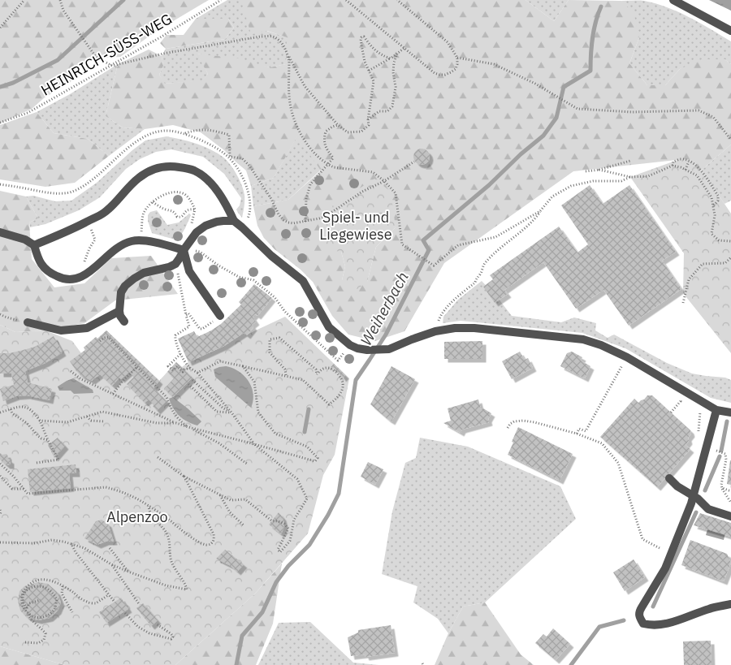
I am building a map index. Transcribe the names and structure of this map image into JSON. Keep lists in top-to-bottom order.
{
  "streets": {
    "path": ["HEINRICH-SÜSS-WEG"]
  },
  "water": ["Weiherbach"],
  "parks": ["Spiel- und Liegewiese", "Alpenzoo"]
}
